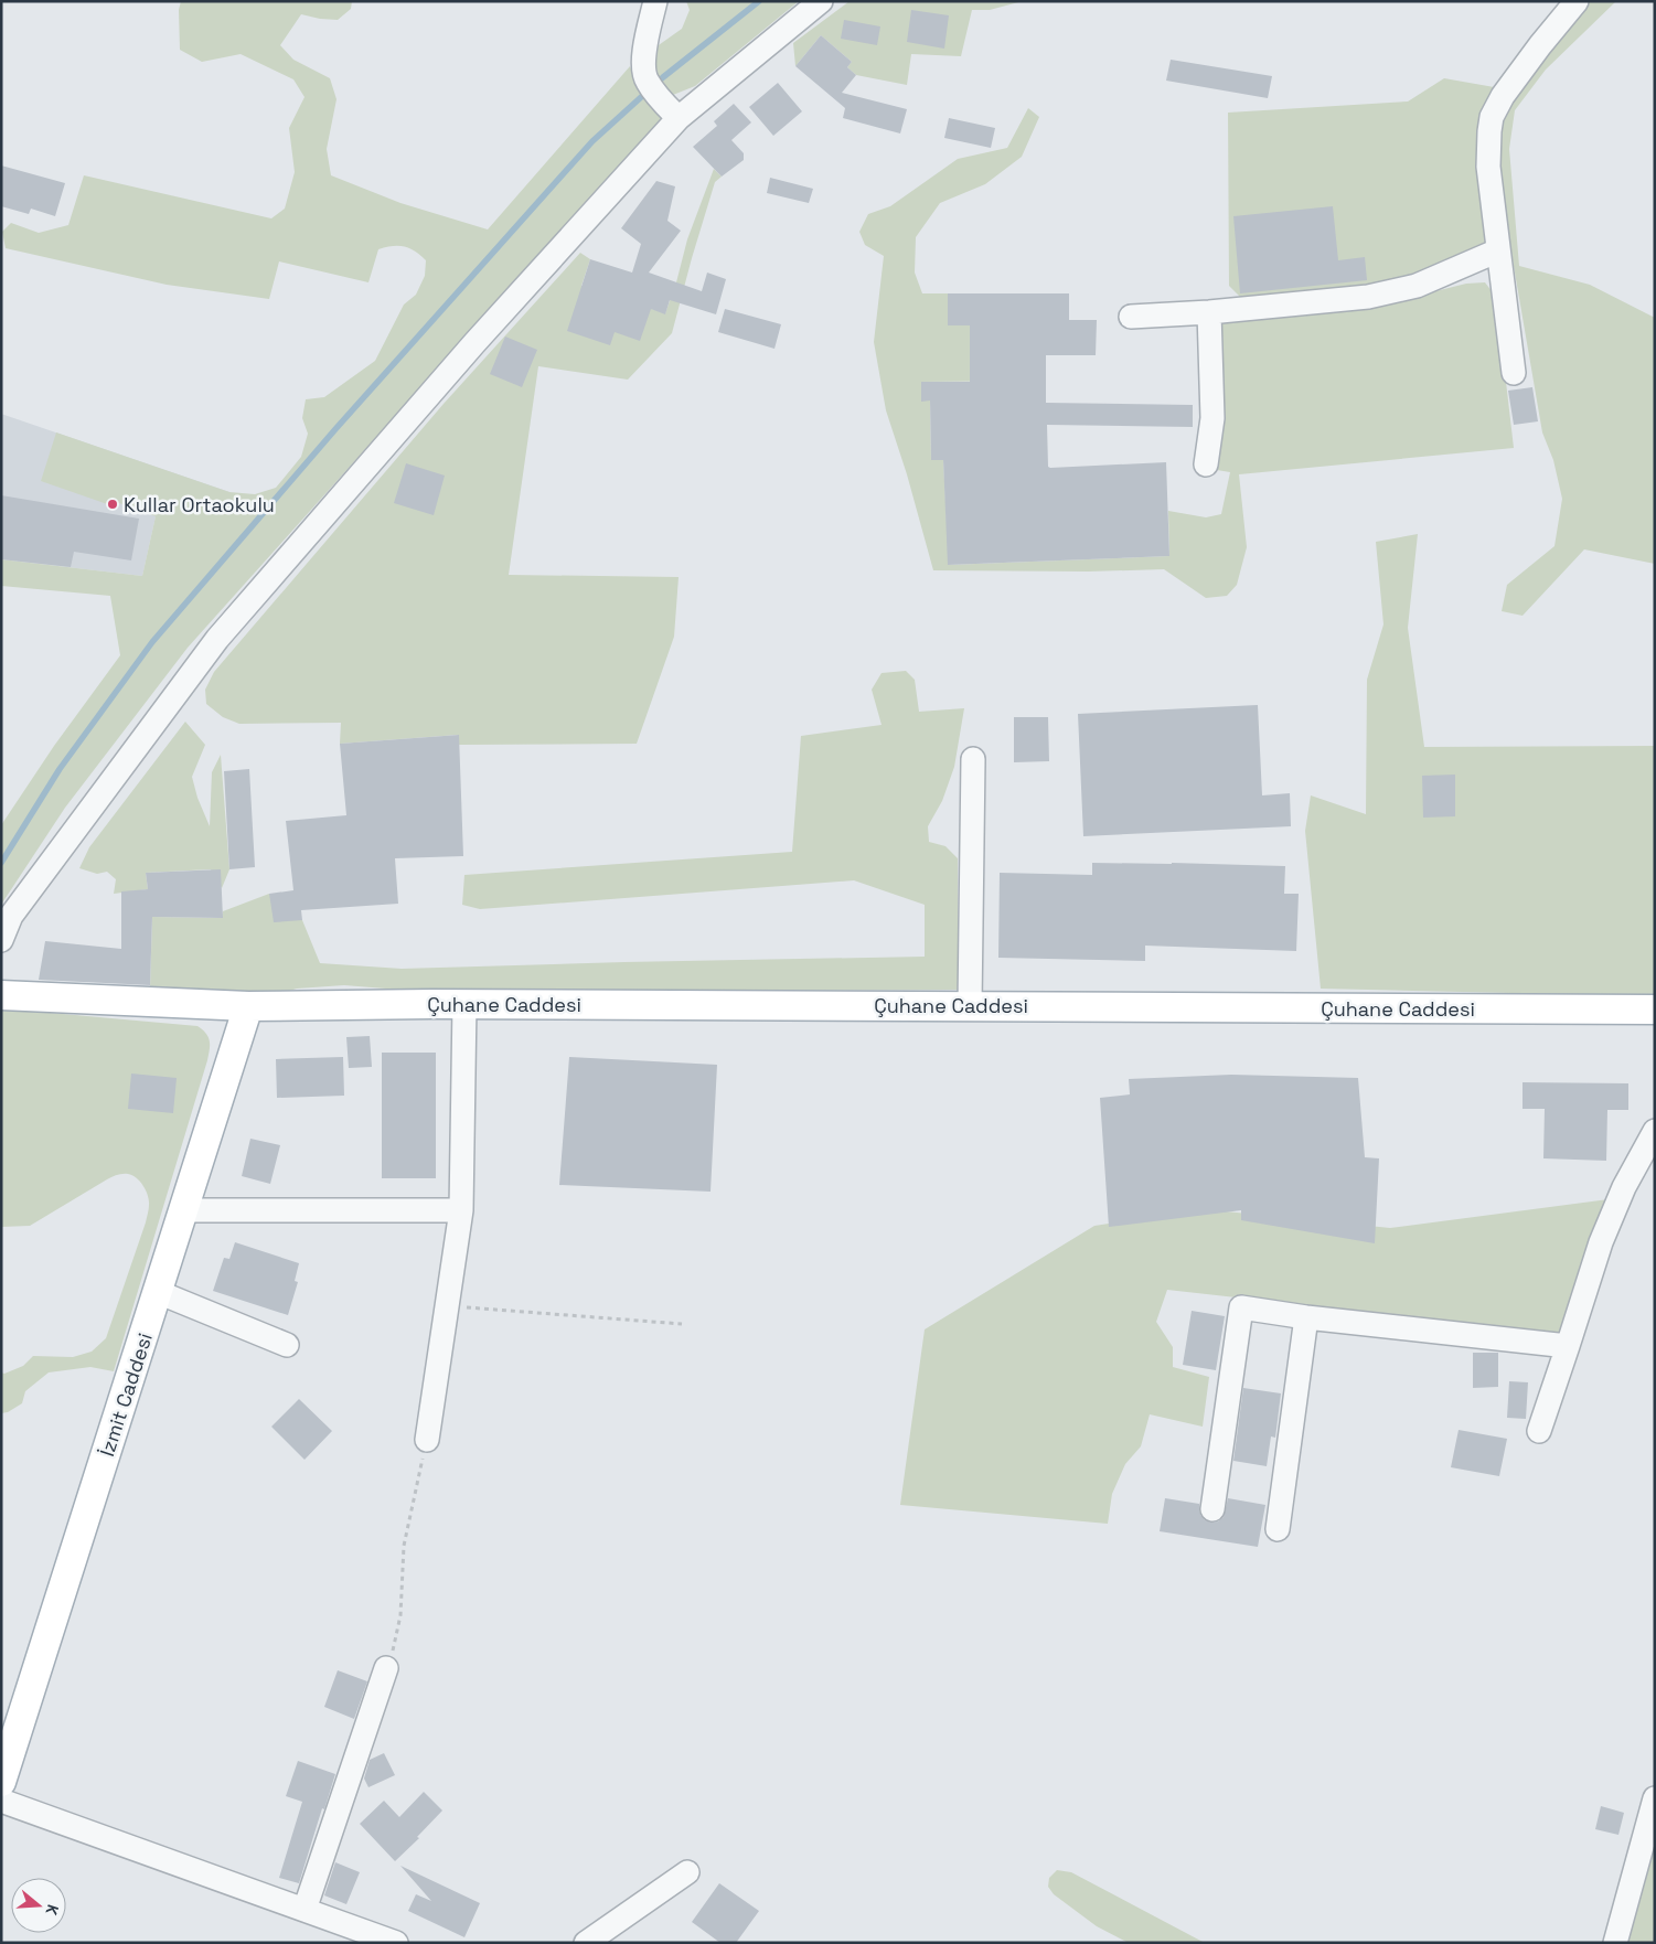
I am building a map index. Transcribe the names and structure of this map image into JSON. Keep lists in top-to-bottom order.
{
  "streets": {
    "main road": ["Çuhane Caddesi", "İzmit Caddesi"]
  },
  "crossings": [
    ["Çuhane Caddesi", "İzmit Caddesi"]
  ],
  "places": ["Kullar Ortaokulu"],
  "north": "right"
}
